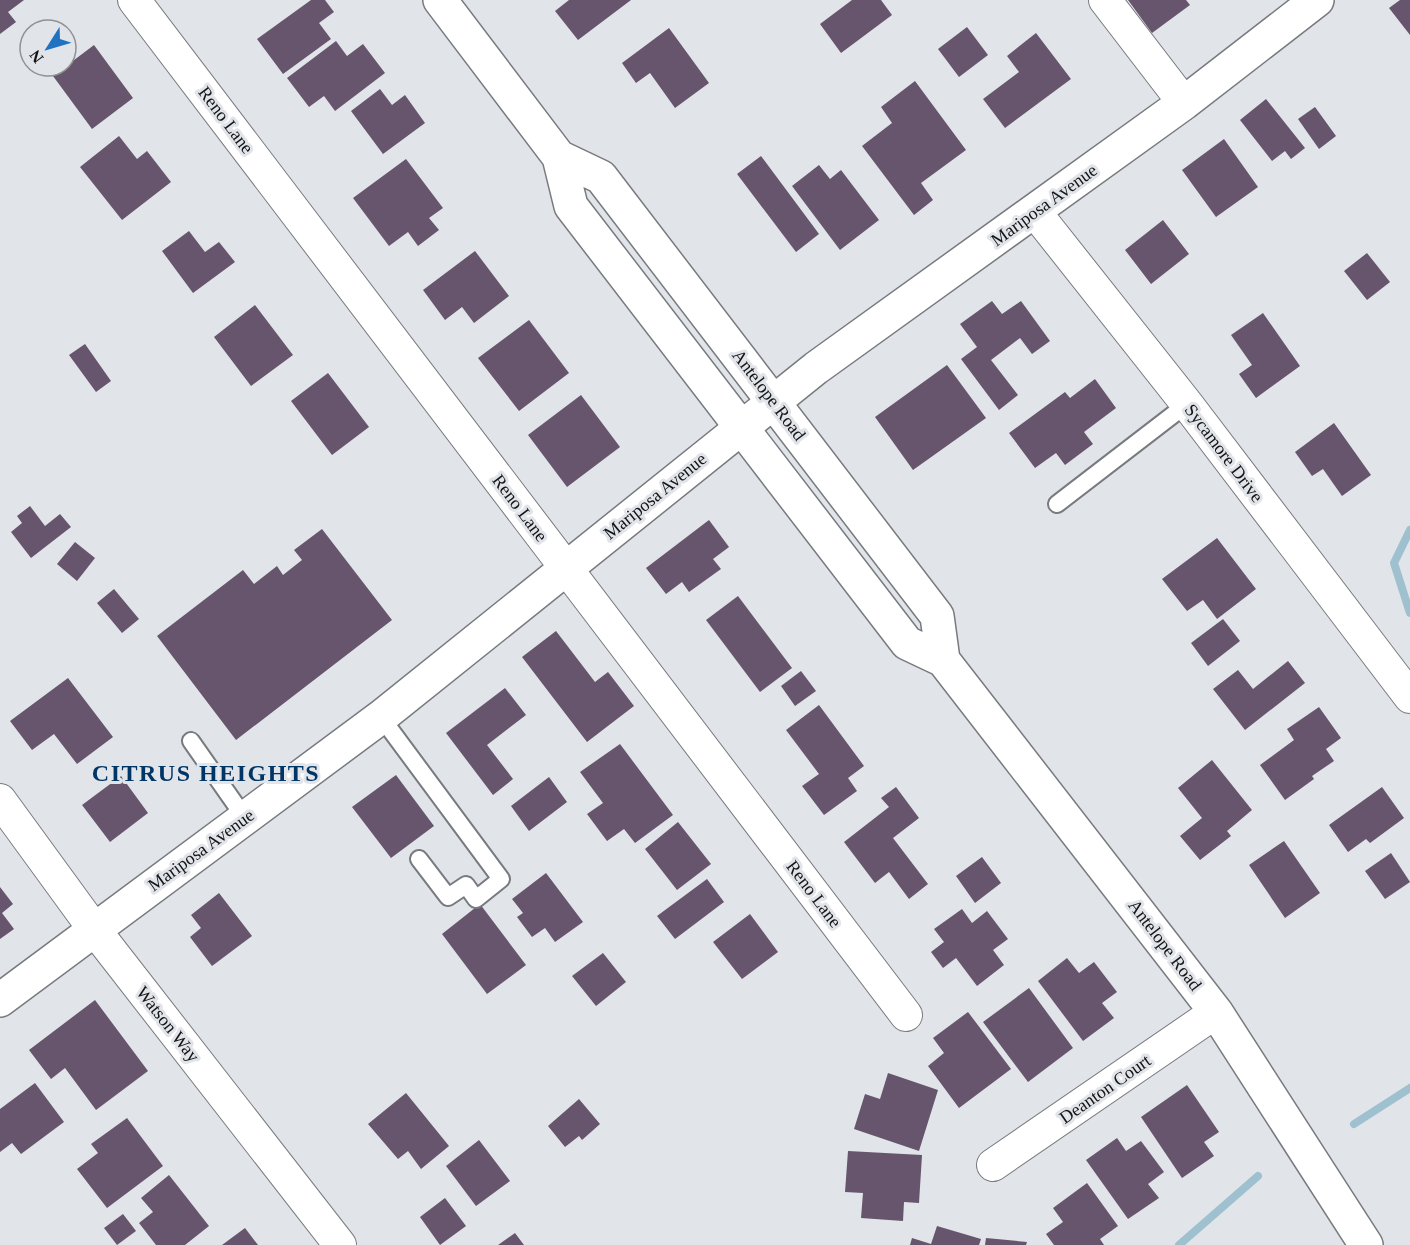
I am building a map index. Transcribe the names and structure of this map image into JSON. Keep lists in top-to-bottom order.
{
  "streets": {
    "main road": ["Mariposa Avenue", "Antelope Road"],
    "street": [
      "Reno Lane",
      "Sycamore Drive",
      "Watson Way",
      "Deanton Court"
    ]
  },
  "crossings": [
    ["Reno Lane", "Mariposa Avenue"],
    ["Mariposa Avenue", "Antelope Road"],
    ["Mariposa Avenue", "Sycamore Drive"],
    ["Mariposa Avenue", "Watson Way"],
    ["Antelope Road", "Deanton Court"]
  ],
  "districts": ["CITRUS HEIGHTS"],
  "north": "bottom left"
}
